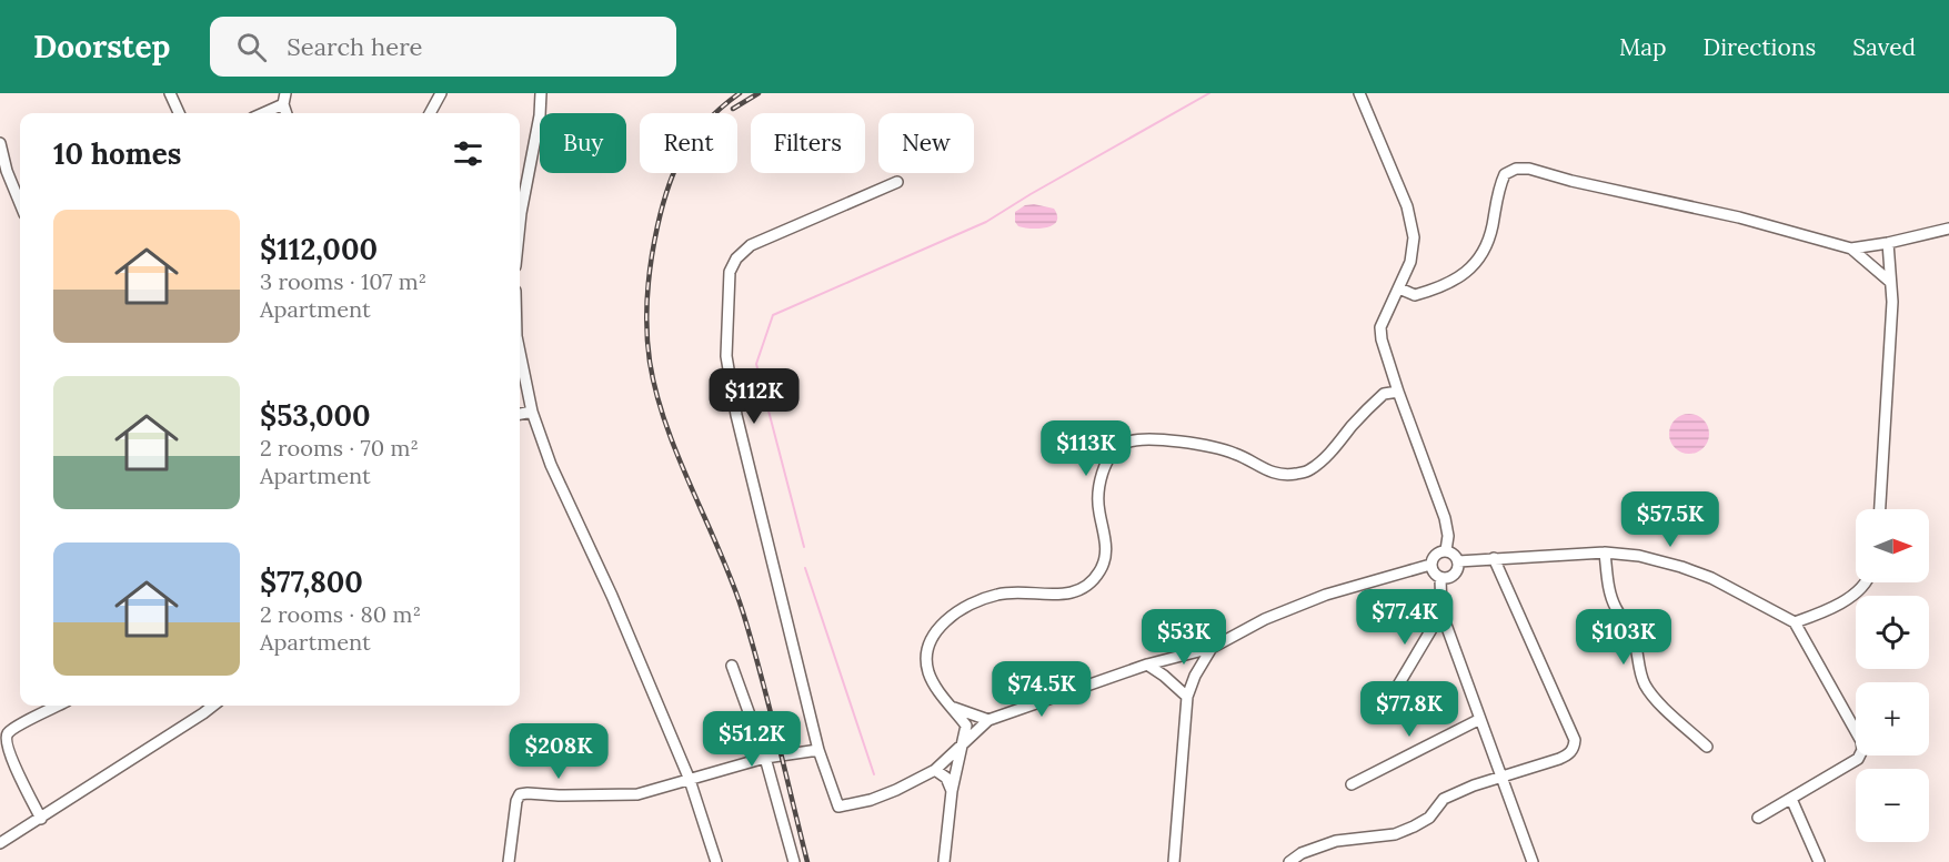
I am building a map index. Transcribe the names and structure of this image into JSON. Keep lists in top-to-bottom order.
{
  "north": "right",
  "page": {
    "header": "Doorstep",
    "search": "Search here",
    "nav": ["Map", "Directions", "Saved"],
    "chip": [
      "Buy",
      "Rent",
      "Filters",
      "New"
    ],
    "heading": "10 homes",
    "list": [
      {
        "name": "$112,000",
        "note": "3 rooms · 107 m² · Apartment"
      },
      {
        "name": "$53,000",
        "note": "2 rooms · 70 m² · Apartment"
      },
      {
        "name": "$77,800",
        "note": "2 rooms · 80 m² · Apartment"
      }
    ],
    "price": [
      "$112K",
      "$113K",
      "$57.5K",
      "$77.4K",
      "$53K",
      "$103K",
      "$74.5K",
      "$77.8K",
      "$51.2K",
      "$208K"
    ],
    "map_buttons": ["+", "−"]
  }
}
